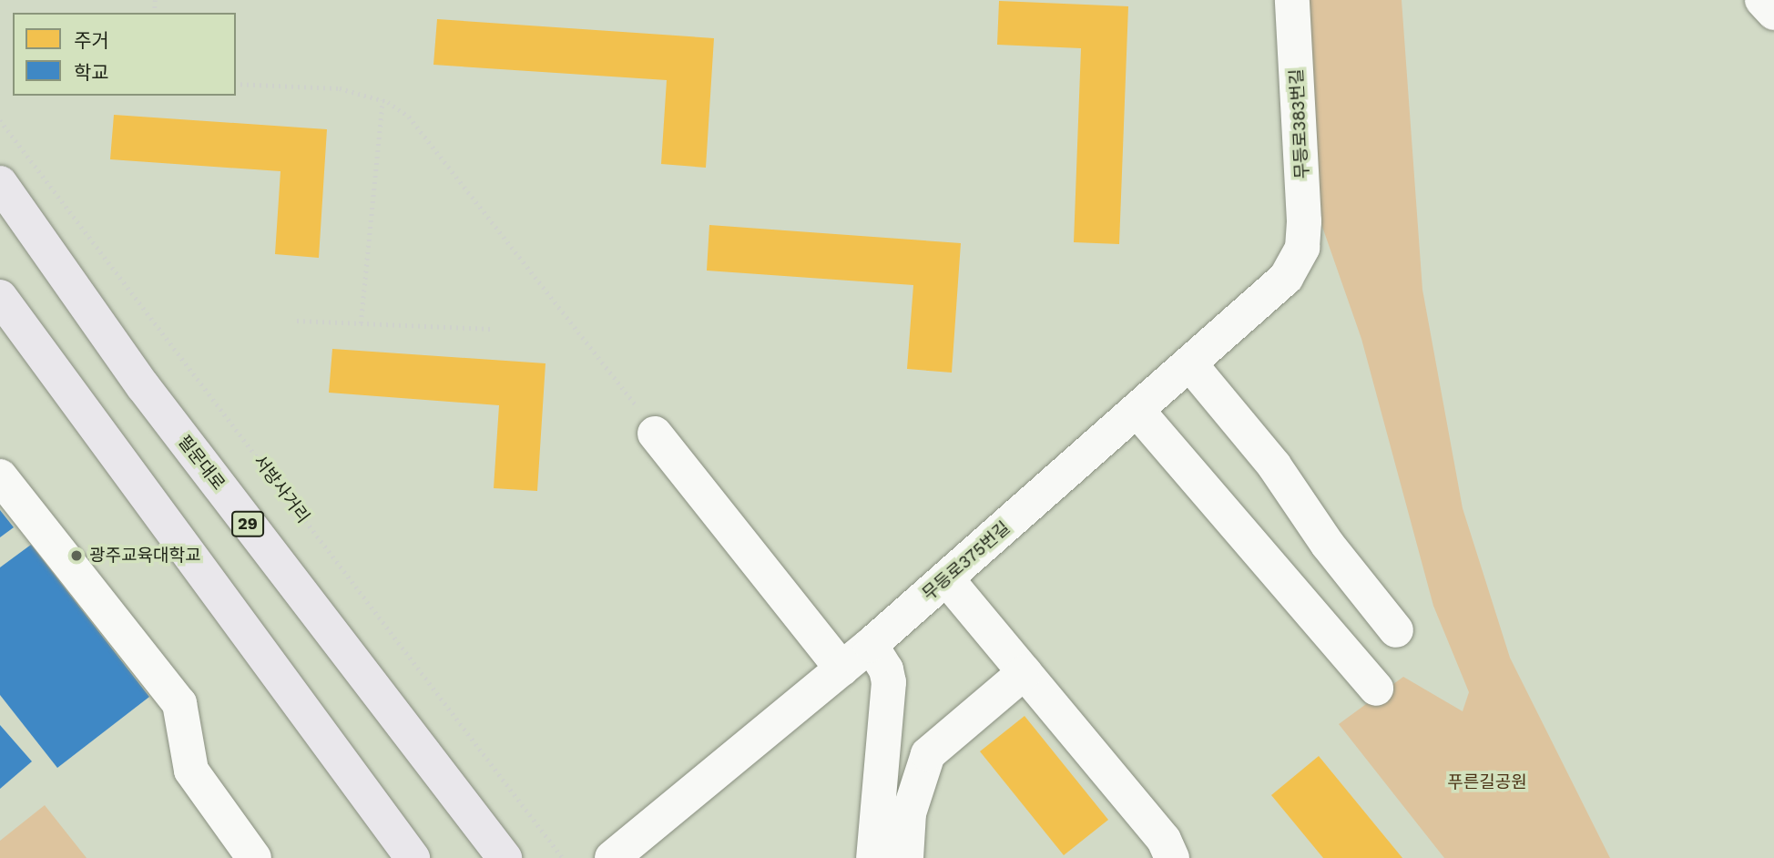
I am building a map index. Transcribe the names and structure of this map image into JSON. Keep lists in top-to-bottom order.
{
  "streets": {
    "main road": ["필문대로", "29"],
    "street": ["무등로383번길", "무등로375번길"],
    "path": ["서방사거리"]
  },
  "crossings": [
    ["무등로383번길", "무등로375번길"]
  ],
  "parks": ["푸른길공원"],
  "places": ["광주교육대학교"],
  "legend": ["주거", "학교"]
}
